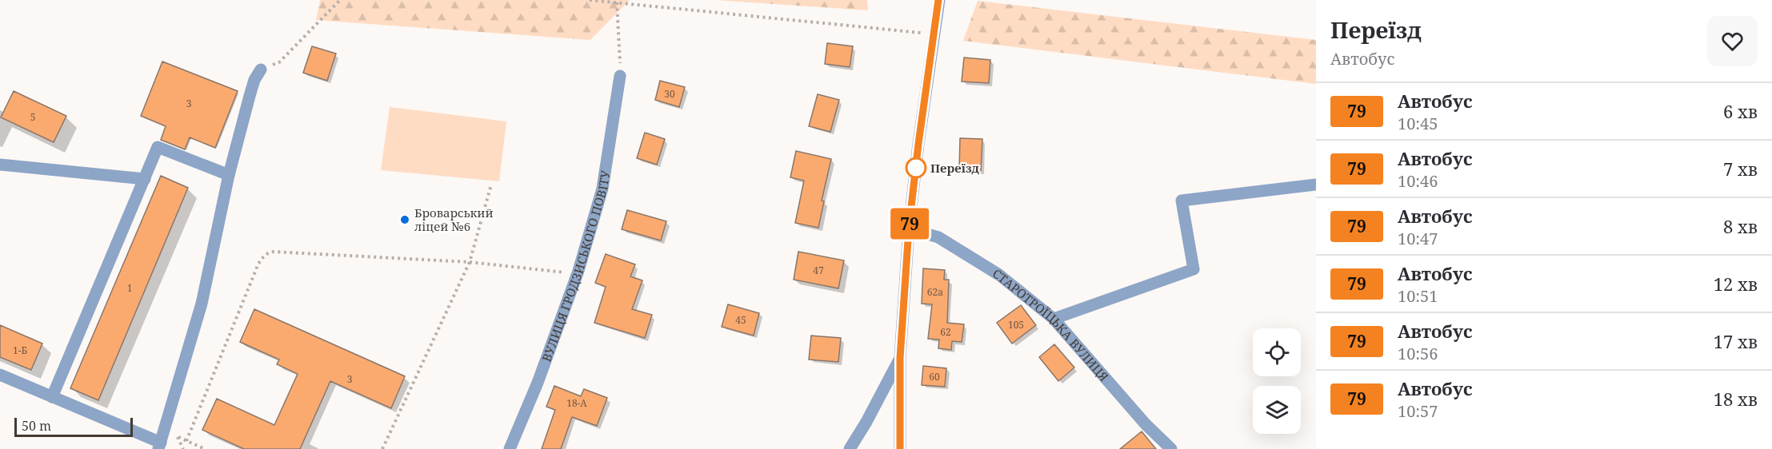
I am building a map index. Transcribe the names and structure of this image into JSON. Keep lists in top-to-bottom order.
{
  "streets": {
    "street": ["ВУЛИЦЯ ГРОДЗИСЬКОГО ПОВІТУ", "СТАРОТРОЇЦЬКА ВУЛИЦЯ"]
  },
  "places": ["Переїзд", "Броварський ліцей №6"],
  "lines": ["bus line 79"],
  "house_numbers": [
    "30",
    "3",
    "5",
    "47",
    "1",
    "62а",
    "45",
    "105",
    "62",
    "1-Б",
    "60",
    "3",
    "18-А"
  ],
  "scale_bar": "50 m",
  "page": {
    "on_map": "79",
    "heading": ["Переїзд", "Автобус"],
    "list": [
      {
        "mark": "79",
        "name": "Автобус",
        "note": "10:45",
        "value": "6 хв"
      },
      {
        "mark": "79",
        "name": "Автобус",
        "note": "10:46",
        "value": "7 хв"
      },
      {
        "mark": "79",
        "name": "Автобус",
        "note": "10:47",
        "value": "8 хв"
      },
      {
        "mark": "79",
        "name": "Автобус",
        "note": "10:51",
        "value": "12 хв"
      },
      {
        "mark": "79",
        "name": "Автобус",
        "note": "10:56",
        "value": "17 хв"
      },
      {
        "mark": "79",
        "name": "Автобус",
        "note": "10:57",
        "value": "18 хв"
      }
    ],
    "scale": "50 m"
  }
}
